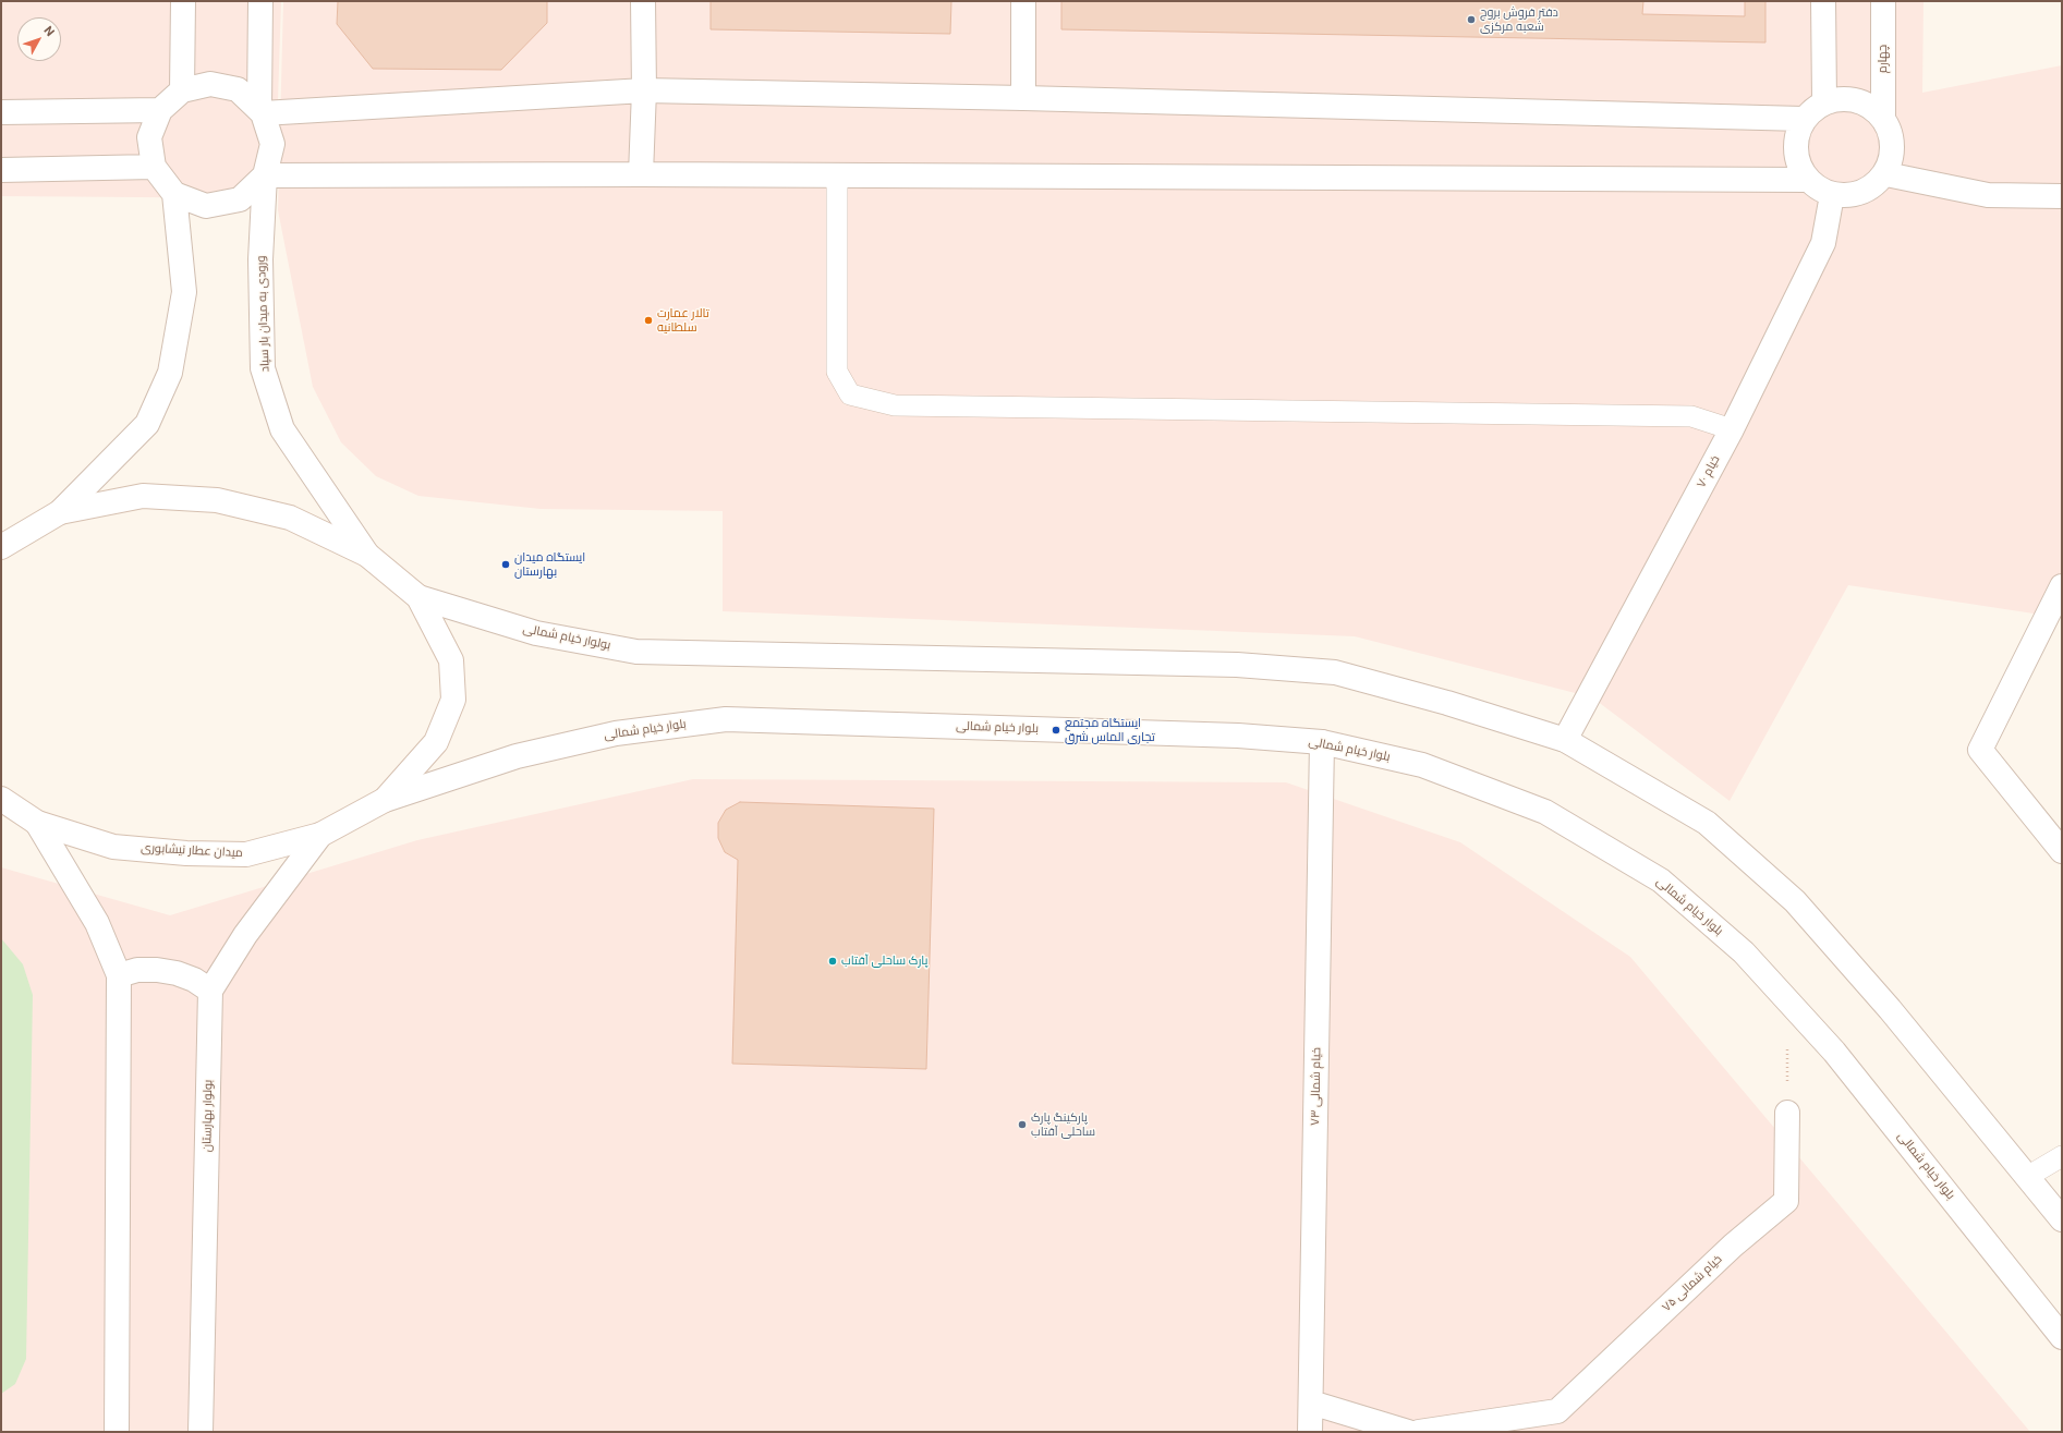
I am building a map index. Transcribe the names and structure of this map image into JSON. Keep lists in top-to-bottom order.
{
  "streets": {
    "street": [
      "چهارم",
      "ورودی به میدان بار سپاد",
      "خیام ۷۰",
      "بولوار خیام شمالی",
      "بلوار خیام شمالی",
      "میدان عطار نیشابوری",
      "خیام شمالی ۷۳",
      "بولوار بهارستان",
      "خیام شمالی ۷۵"
    ]
  },
  "crossings": [
    ["چهارم", "خیام ۷۰"],
    ["خیام ۷۰", "بولوار خیام شمالی"],
    ["بولوار خیام شمالی", "میدان عطار نیشابوری"],
    ["بلوار خیام شمالی", "میدان عطار نیشابوری"],
    ["بلوار خیام شمالی", "خیام شمالی ۷۳"]
  ],
  "places": [
    "دفتر فروش بروج شعبه مرکزی",
    "تالار عمارت سلطانیه",
    "ایستگاه میدان بهارستان",
    "ایستگاه مجتمع تجاری الماس شرق",
    "پارک ساحلی آفتاب",
    "پارکینگ پارک ساحلی آفتاب"
  ],
  "north": "top right"
}
